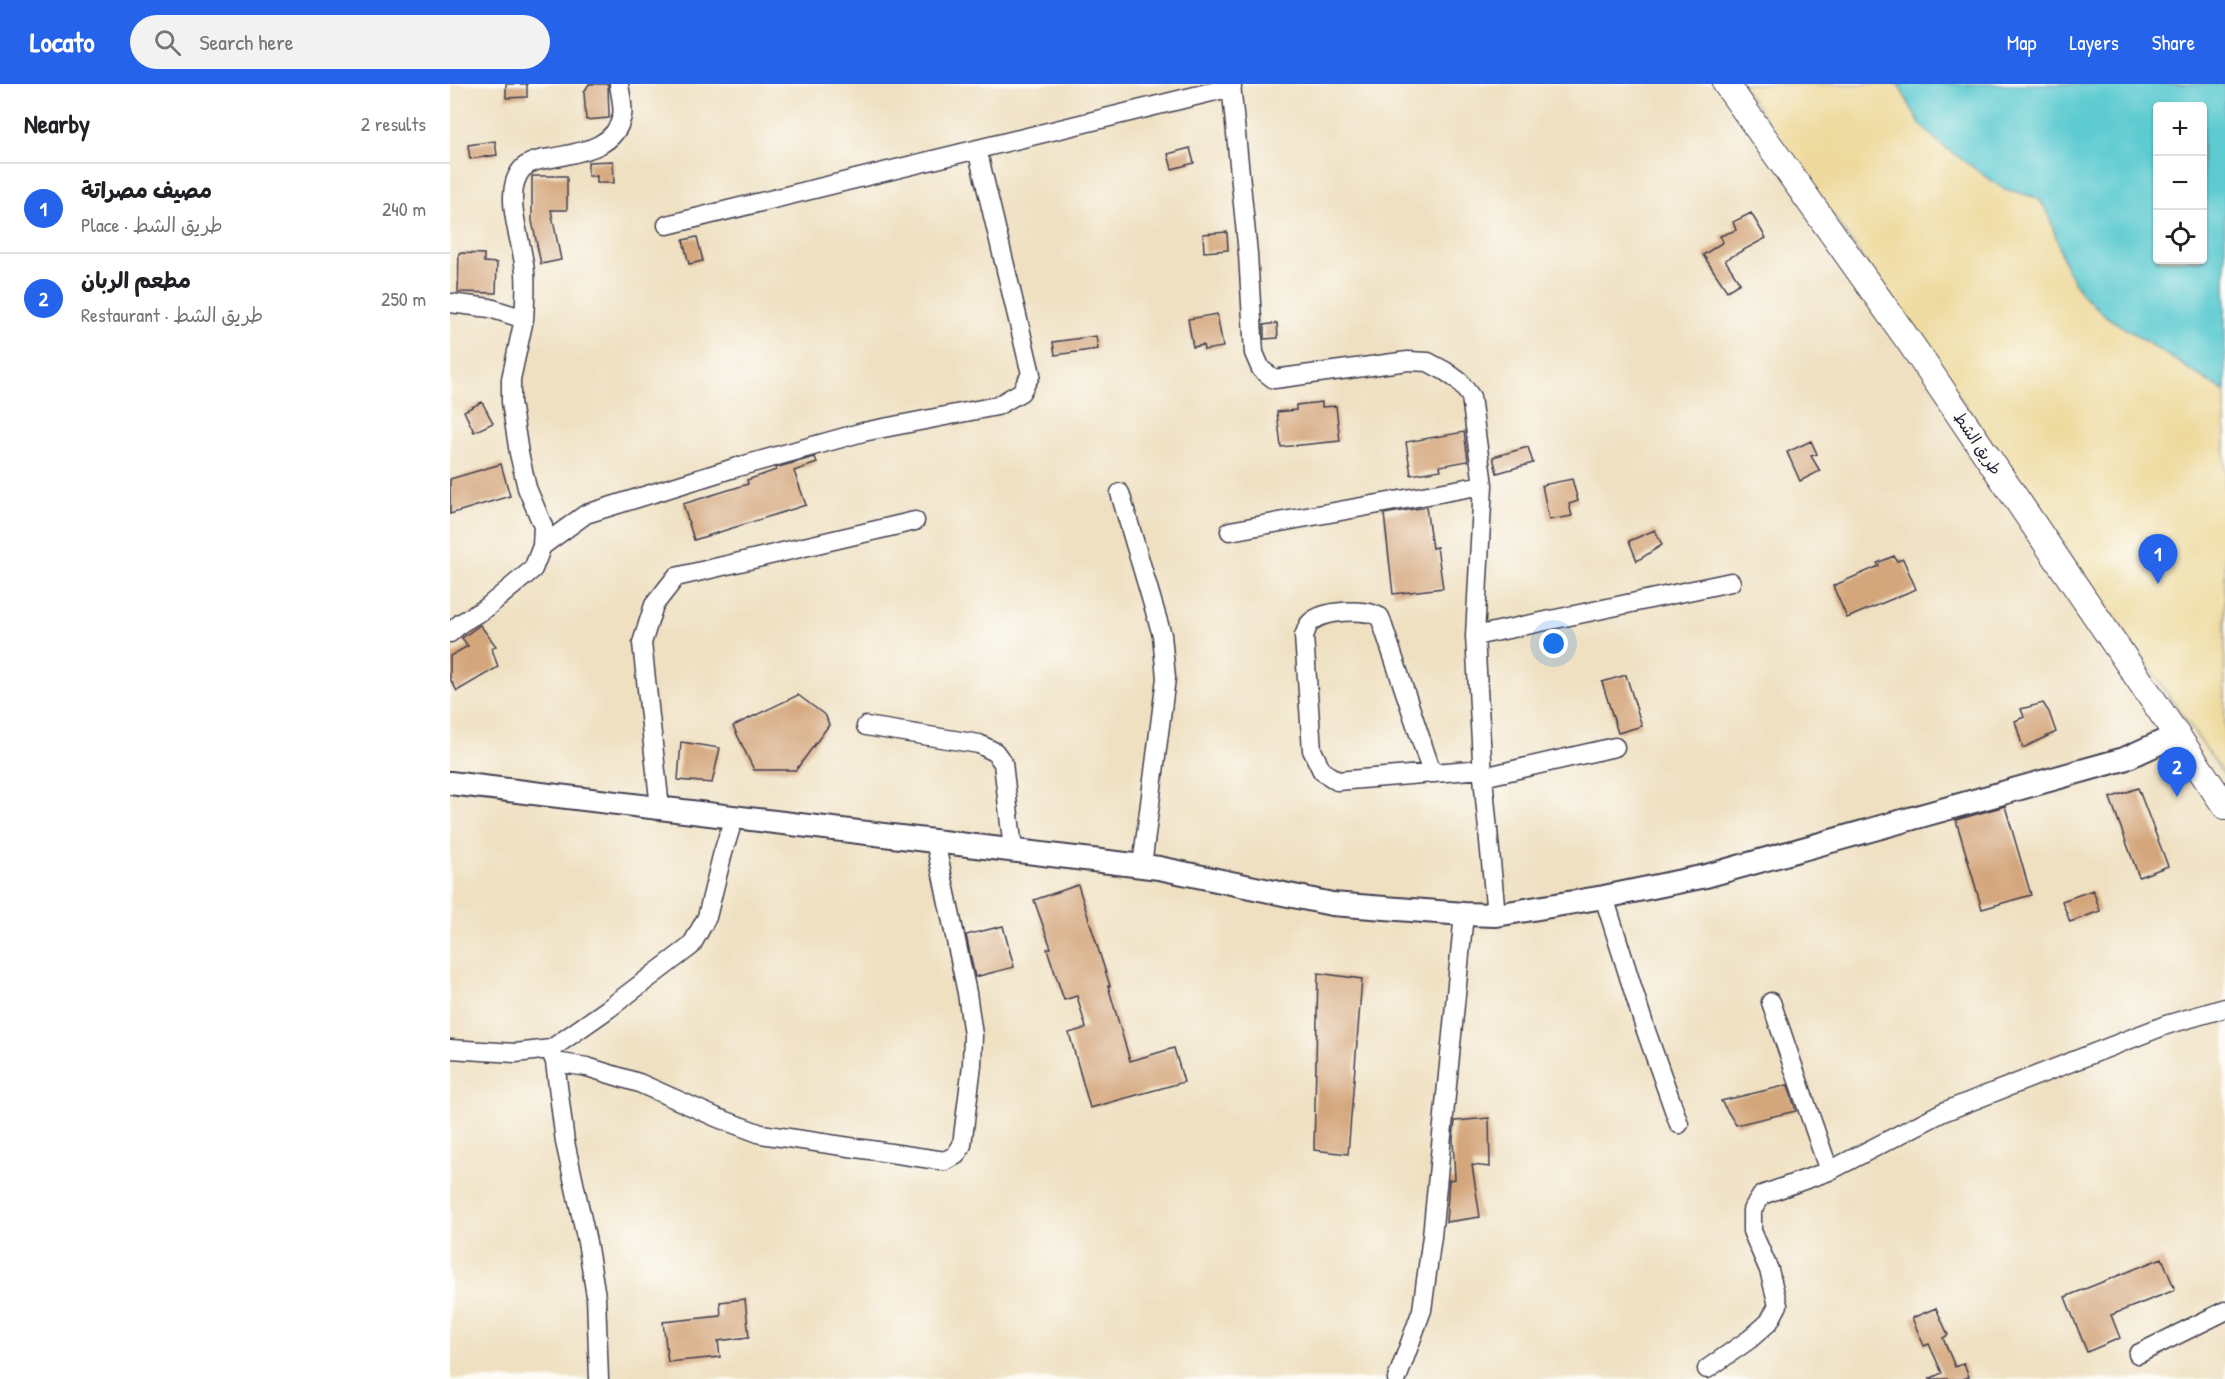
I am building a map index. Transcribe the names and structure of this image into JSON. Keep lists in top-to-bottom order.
{
  "streets": {
    "main road": ["طريق الشط"]
  },
  "page": {
    "header": "Locato",
    "search": "Search here",
    "nav": ["Map", "Layers", "Share"],
    "heading": ["Nearby", "2 results"],
    "map_buttons": ["+", "−"],
    "list": [
      {
        "mark": "1",
        "name": "مصيف مصراتة",
        "note": "Place · طريق الشط",
        "value": "240 m"
      },
      {
        "mark": "2",
        "name": "مطعم الربان",
        "note": "Restaurant · طريق الشط",
        "value": "250 m"
      }
    ],
    "pins": ["1", "2"]
  }
}
